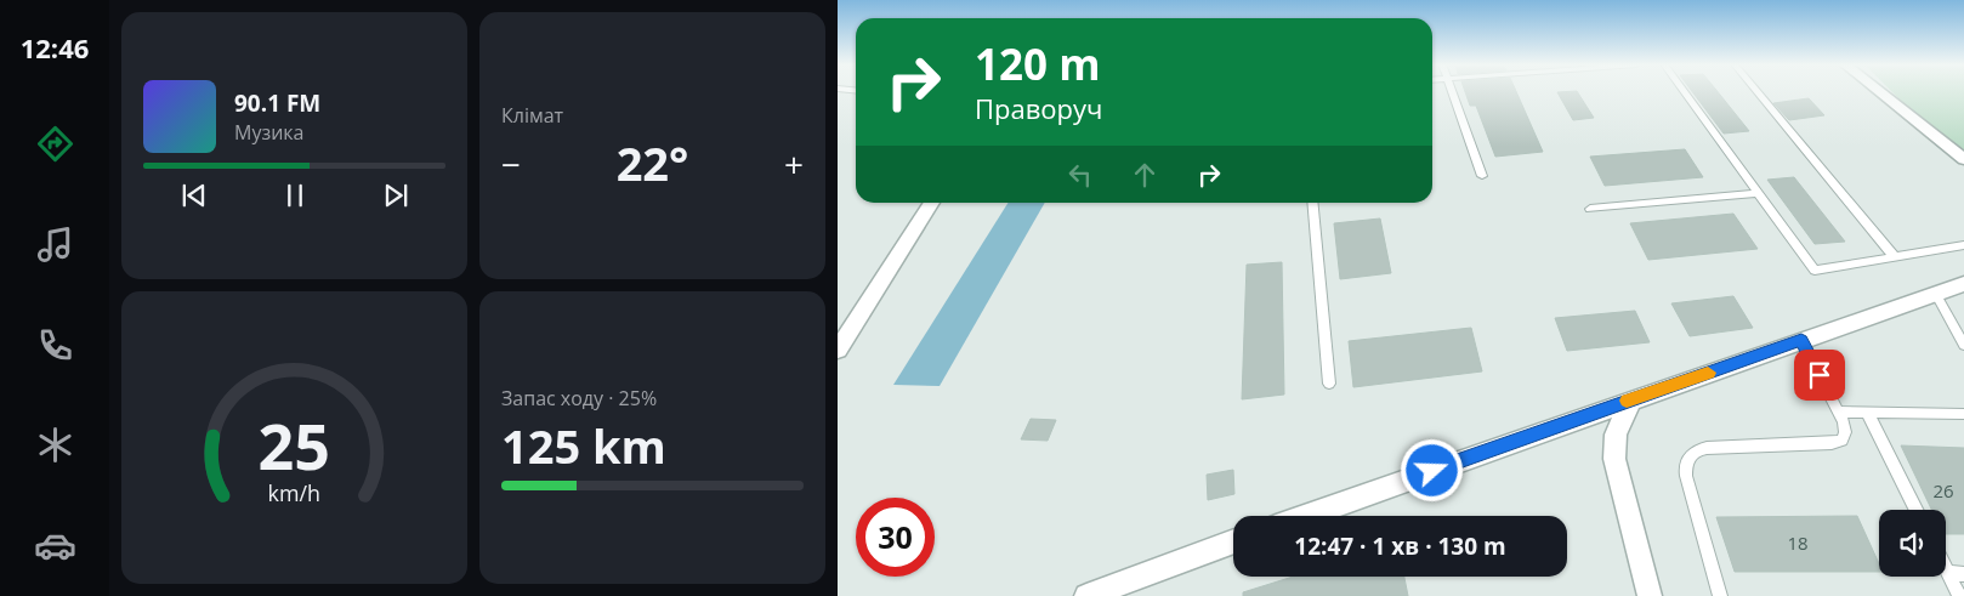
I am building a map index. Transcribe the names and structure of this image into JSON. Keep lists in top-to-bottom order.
{
  "house_numbers": ["26", "18"],
  "page": {
    "tabs": "12:46",
    "tile": [
      "Клімат",
      ["Запас ходу · 25%", "125 km"]
    ],
    "turn": ["120 m", "Праворуч"],
    "song": ["90.1 FM", "Музика"],
    "heat": ["−", "22°", "+"],
    "limit": "30",
    "trip": "12:47 · 1 хв · 130 m",
    "gauge": ["25", "km/h"]
  }
}
